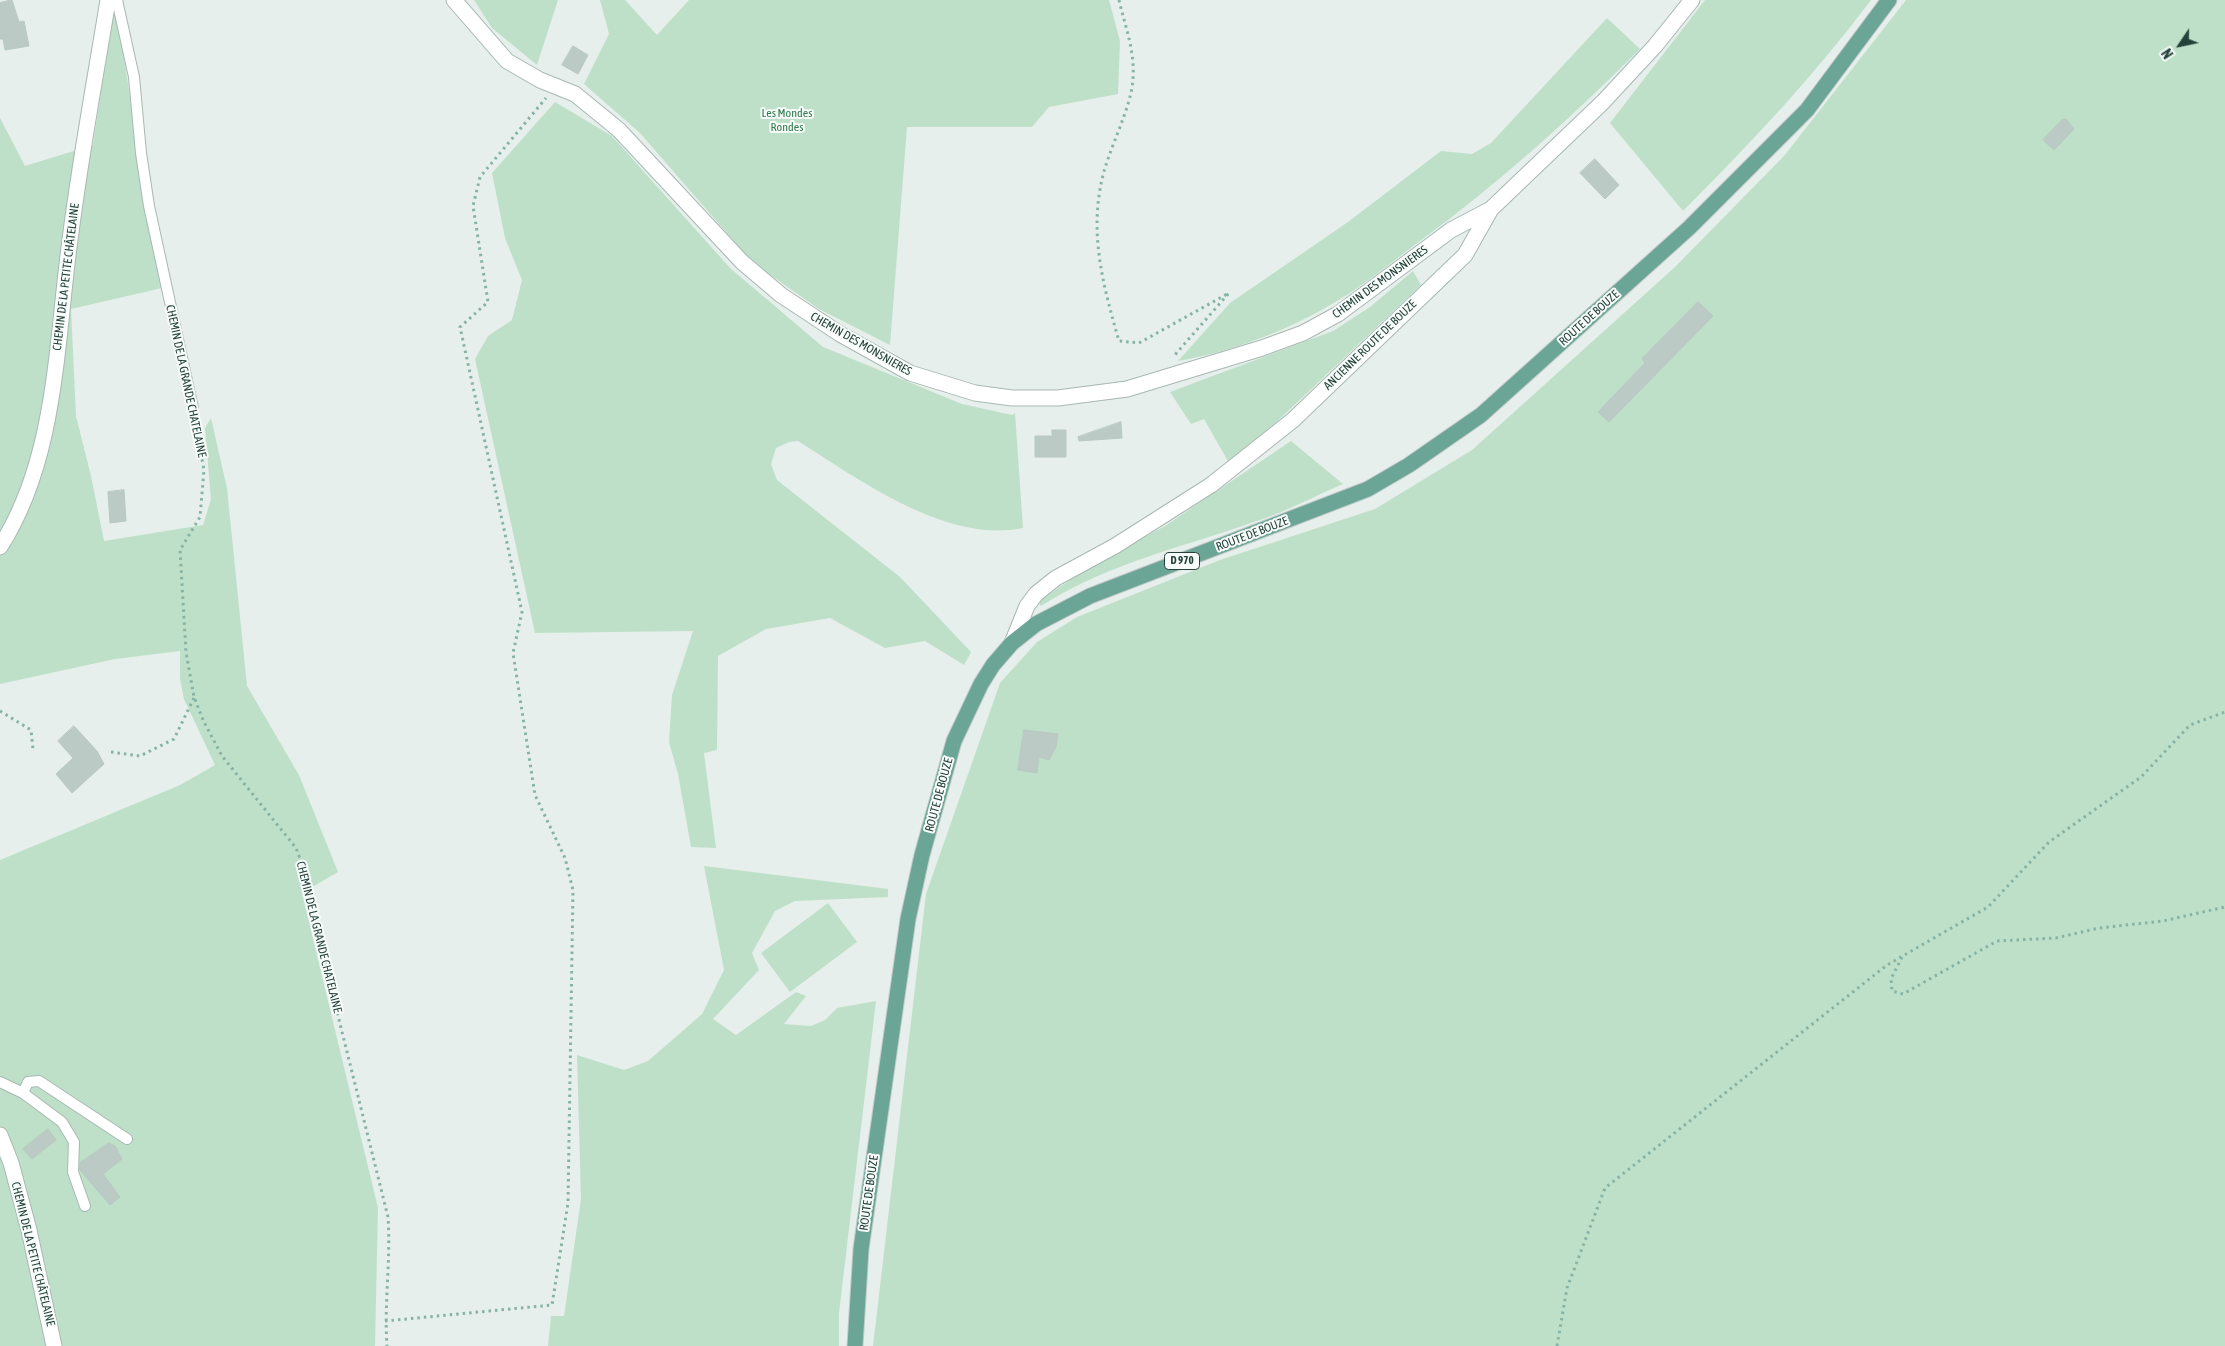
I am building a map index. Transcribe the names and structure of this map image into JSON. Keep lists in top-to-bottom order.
{
  "streets": {
    "main road": ["ROUTE DE BOUZE", "D 970"],
    "street": ["CHEMIN DE LA PETITE CHÂTELAINE", "CHEMIN DES MONSNIERES", "ANCIENNE ROUTE DE BOUZE"],
    "lane": ["CHEMIN DE LA GRANDE CHATELAINE"]
  },
  "crossings": [
    ["CHEMIN DES MONSNIERES", "ANCIENNE ROUTE DE BOUZE"],
    ["ROUTE DE BOUZE", "ANCIENNE ROUTE DE BOUZE"]
  ],
  "parks": ["Les Mondes Rondes"],
  "north": "bottom left"
}
